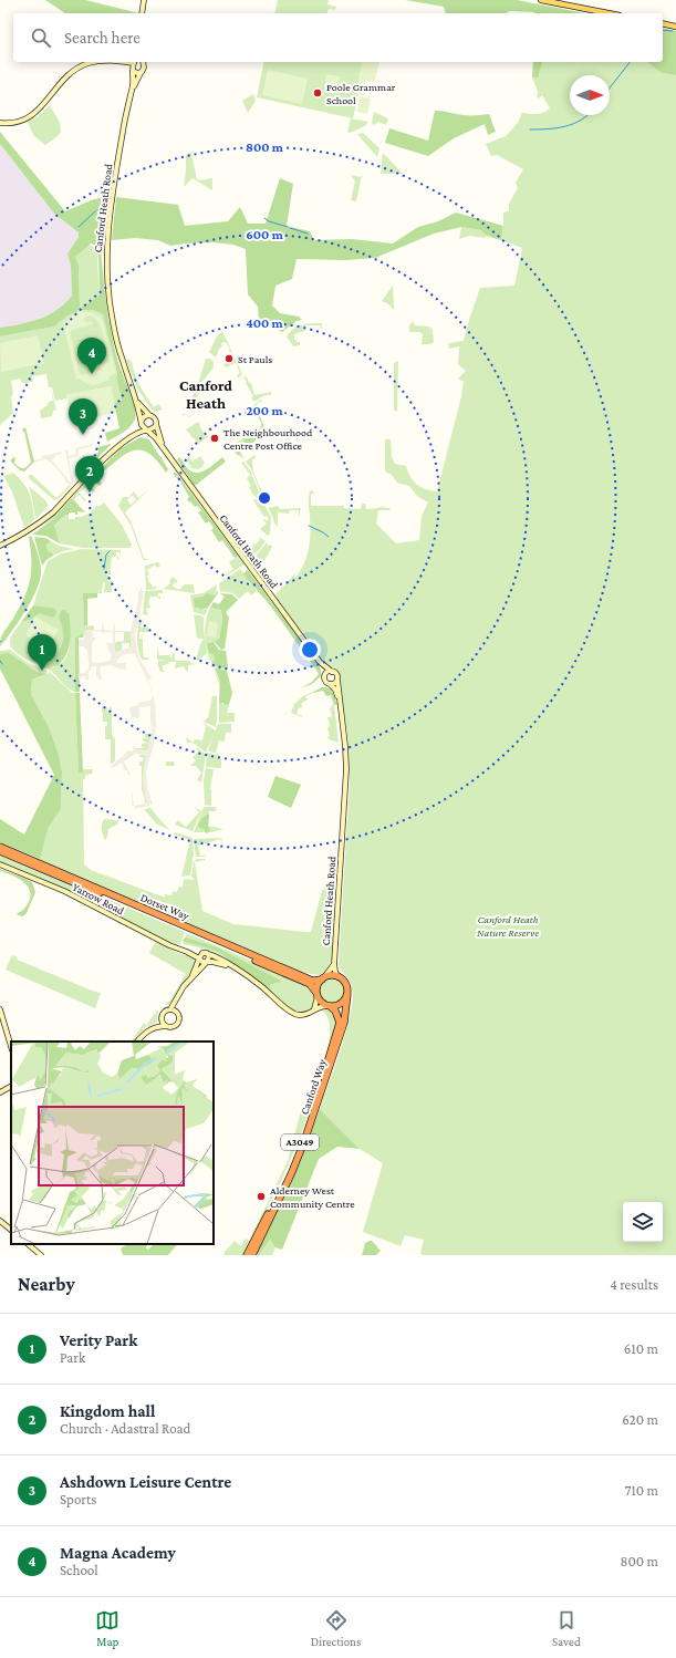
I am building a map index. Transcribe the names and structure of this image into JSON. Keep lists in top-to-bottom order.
{
  "streets": {
    "highway": ["Dorset Way", "Canford Way", "A3049"],
    "main road": ["Canford Heath Road", "Yarrow Road"]
  },
  "crossings": [
    ["Canford Heath Road", "Yarrow Road"],
    ["Canford Heath Road", "Dorset Way"],
    ["Canford Heath Road", "Canford Way"],
    ["Canford Heath Road", "A3049"],
    ["Yarrow Road", "Dorset Way"],
    ["Yarrow Road", "Canford Way"],
    ["Yarrow Road", "A3049"],
    ["Dorset Way", "Canford Way"],
    ["Dorset Way", "A3049"],
    ["Canford Way", "A3049"]
  ],
  "districts": ["Canford Heath"],
  "parks": ["Canford Heath Nature Reserve"],
  "places": [
    "Poole Grammar School",
    "St Pauls",
    "The Neighbourhood Centre Post Office",
    "Alderney West Community Centre"
  ],
  "north": "right",
  "page": {
    "search": "Search here",
    "pins": [
      "4",
      "3",
      "2",
      "1"
    ],
    "heading": ["Nearby", "4 results"],
    "list": [
      {
        "mark": "1",
        "name": "Verity Park",
        "note": "Park",
        "value": "610 m"
      },
      {
        "mark": "2",
        "name": "Kingdom hall",
        "note": "Church · Adastral Road",
        "value": "620 m"
      },
      {
        "mark": "3",
        "name": "Ashdown Leisure Centre",
        "note": "Sports",
        "value": "710 m"
      },
      {
        "mark": "4",
        "name": "Magna Academy",
        "note": "School",
        "value": "800 m"
      }
    ],
    "nav": ["Map", "Directions", "Saved"]
  },
  "rings": [
    "800 m",
    "600 m",
    "400 m",
    "200 m"
  ]
}
